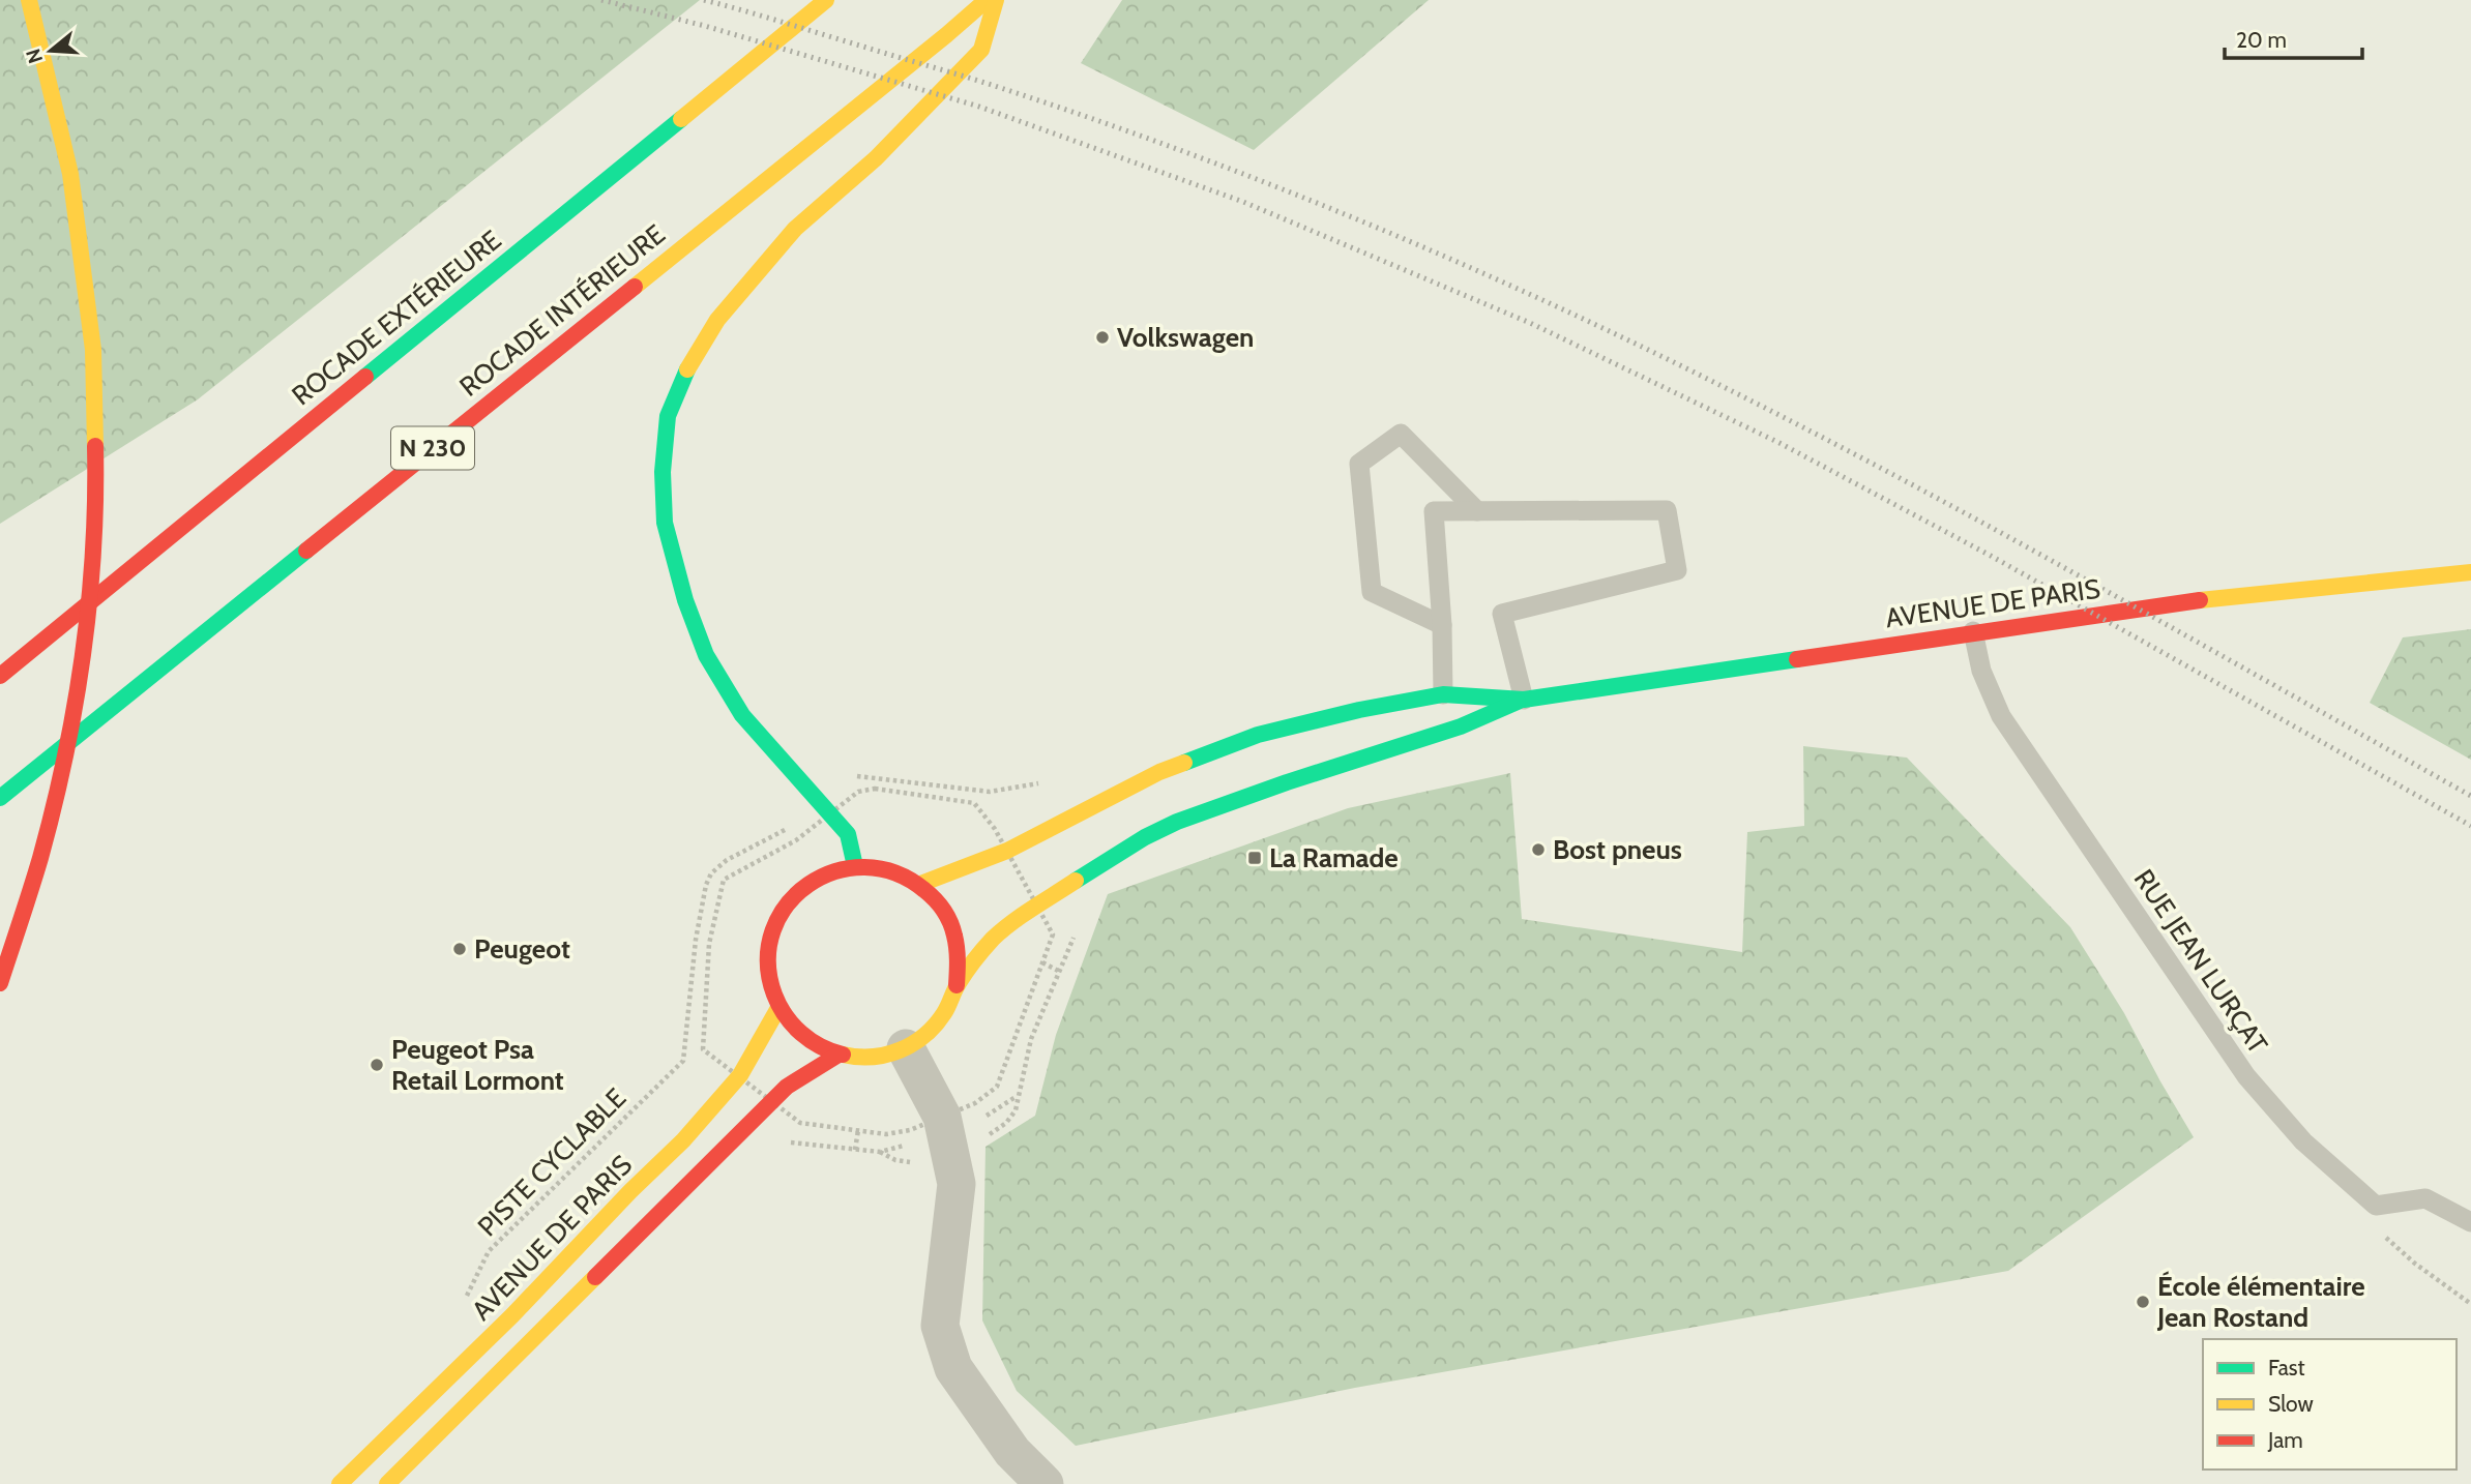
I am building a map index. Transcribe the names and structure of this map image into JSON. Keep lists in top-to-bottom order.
{
  "streets": {
    "main road": [
      "ROCADE INTÉRIEURE",
      "ROCADE EXTÉRIEURE",
      "N 230",
      "AVENUE DE PARIS"
    ],
    "lane": ["RUE JEAN LURÇAT"],
    "path": ["PISTE CYCLABLE"]
  },
  "crossings": [
    ["AVENUE DE PARIS", "RUE JEAN LURÇAT"]
  ],
  "places": {
    "other": [
      "Volkswagen",
      "Bost pneus",
      "Peugeot",
      "Peugeot Psa Retail Lormont",
      "École élémentaire Jean Rostand"
    ],
    "transit": ["La Ramade"]
  },
  "legend": ["Fast", "Slow", "Jam"],
  "scale_bar": "20 m",
  "north": "left"
}
